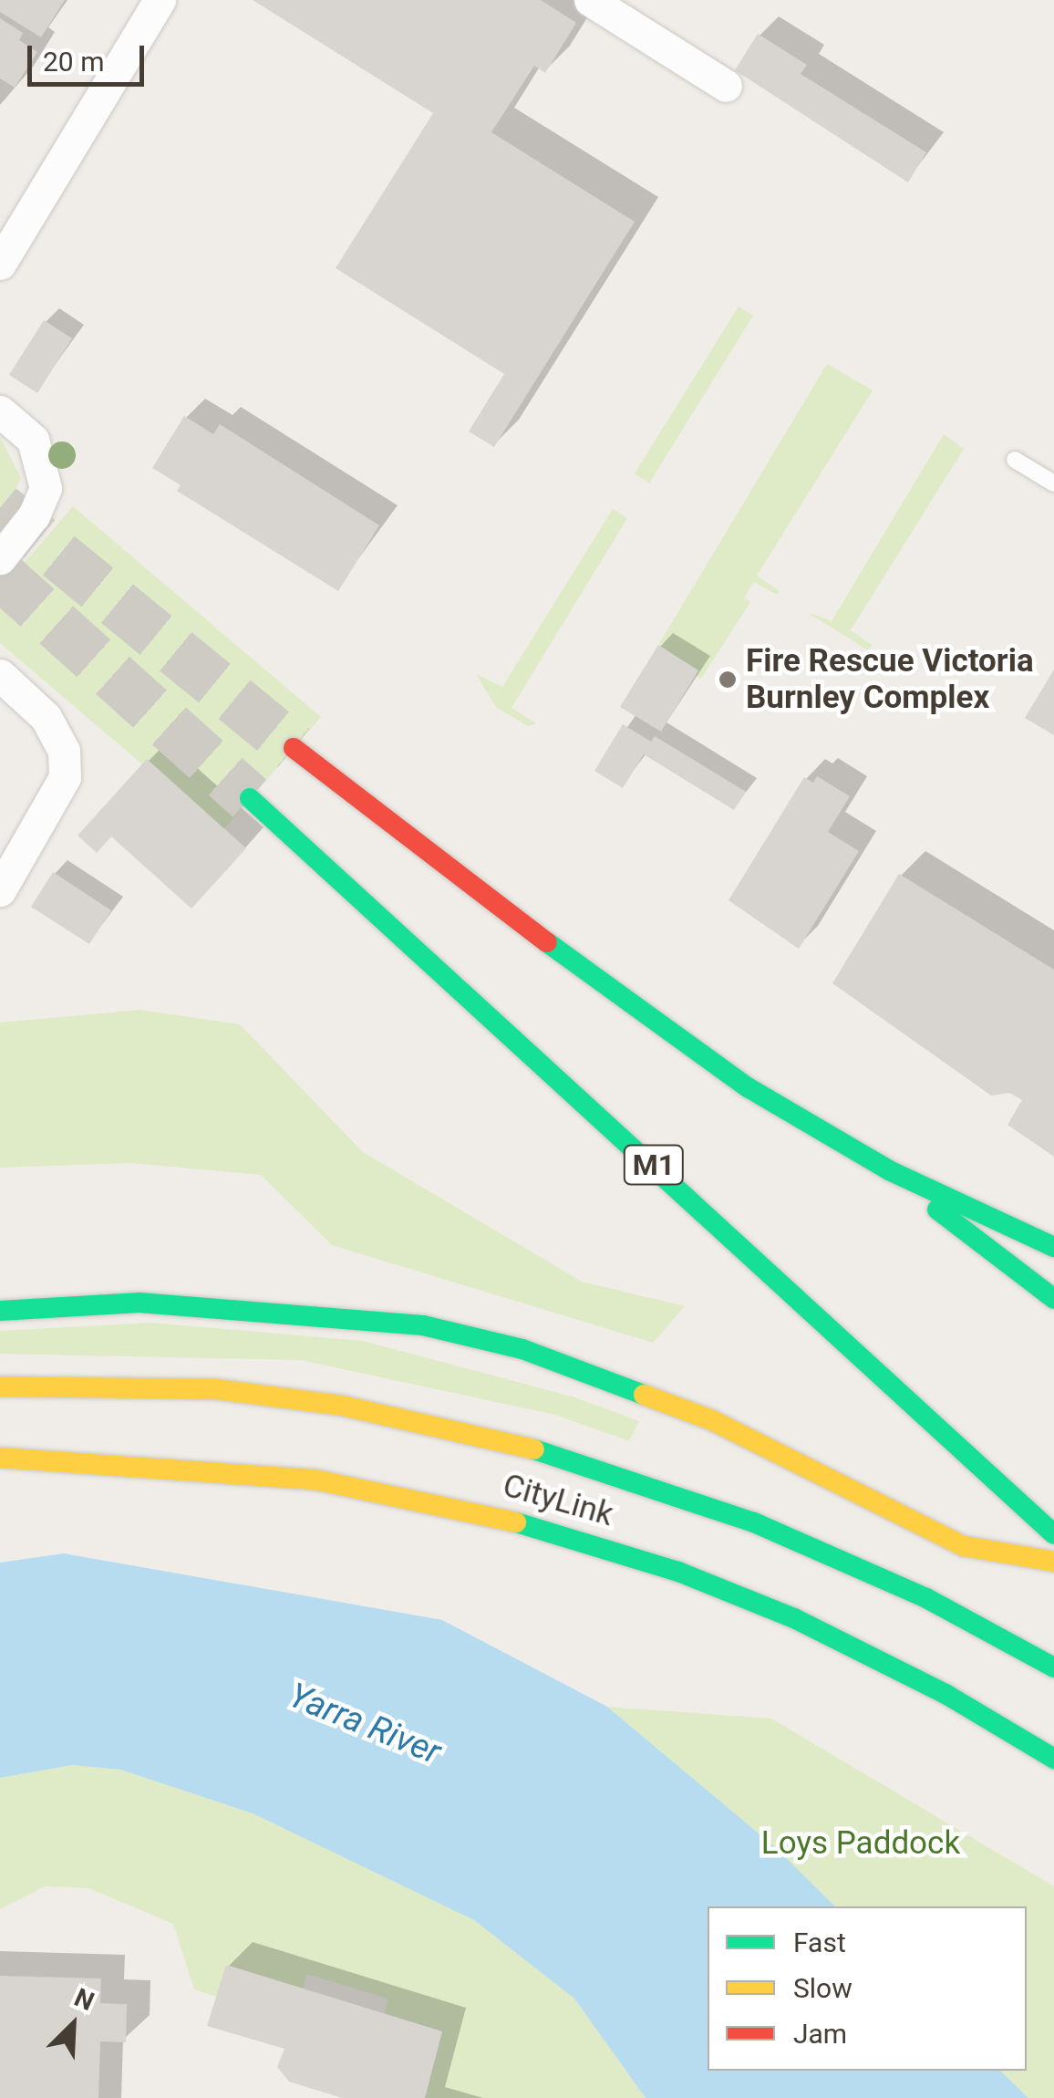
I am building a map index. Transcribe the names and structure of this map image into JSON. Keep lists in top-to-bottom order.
{
  "streets": {
    "highway": ["M1", "CityLink"]
  },
  "water": ["Yarra River"],
  "parks": ["Loys Paddock"],
  "places": ["Fire Rescue Victoria Burnley Complex"],
  "legend": ["Fast", "Slow", "Jam"],
  "scale_bar": "20 m",
  "north": "top right"
}
